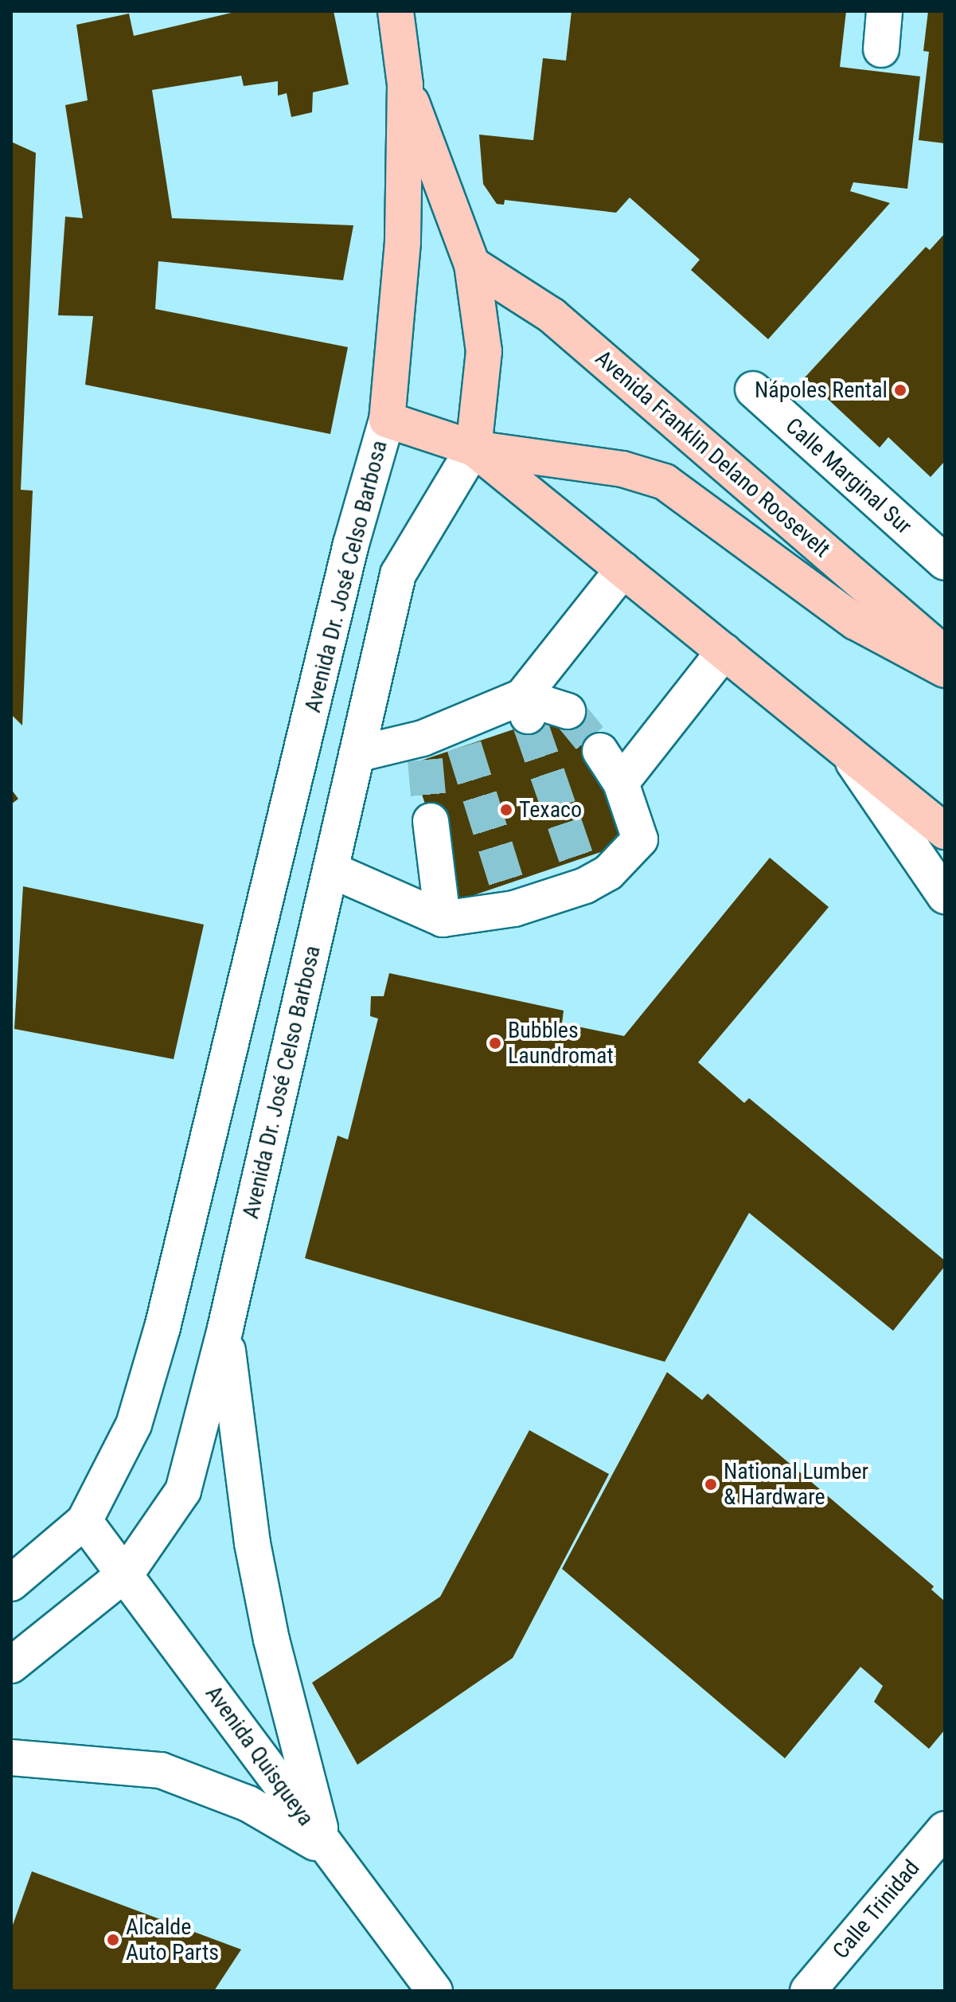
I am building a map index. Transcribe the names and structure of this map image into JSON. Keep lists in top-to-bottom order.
{
  "streets": {
    "main road": ["Avenida Franklin Delano Roosevelt", "Avenida Dr. José Celso Barbosa"],
    "street": ["Calle Marginal Sur", "Avenida Quisqueya", "Calle Trinidad"]
  },
  "crossings": [
    ["Avenida Franklin Delano Roosevelt", "Avenida Dr. José Celso Barbosa"],
    ["Avenida Dr. José Celso Barbosa", "Avenida Quisqueya"]
  ],
  "places": [
    "Nápoles Rental",
    "Texaco",
    "Bubbles Laundromat",
    "National Lumber & Hardware",
    "Alcalde Auto Parts"
  ]
}
